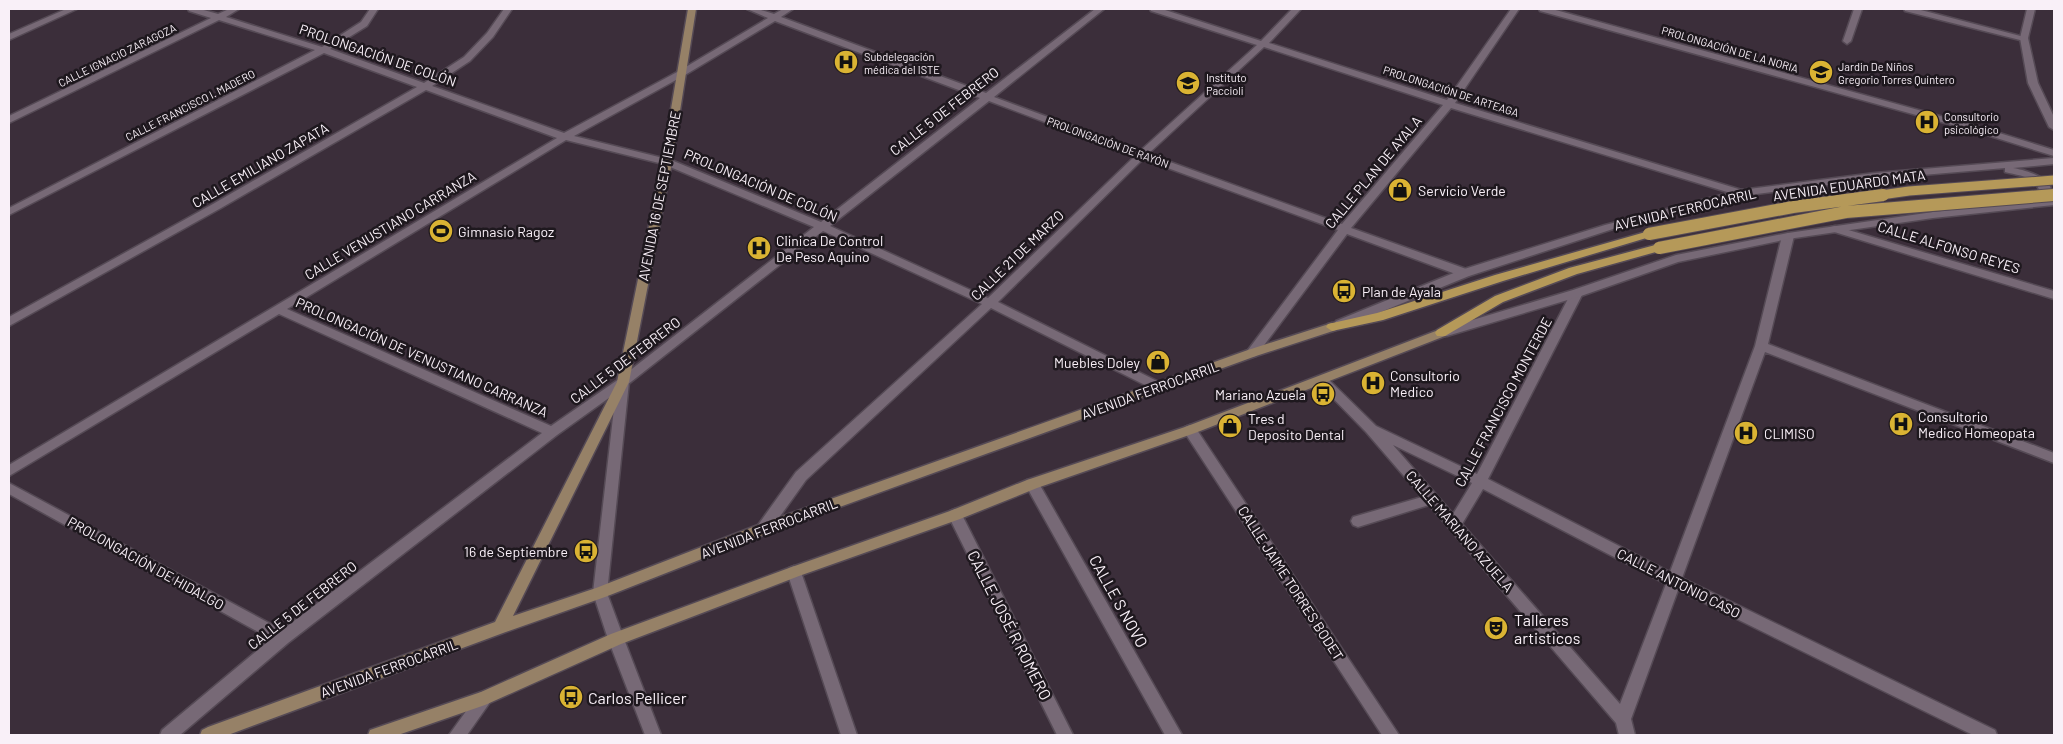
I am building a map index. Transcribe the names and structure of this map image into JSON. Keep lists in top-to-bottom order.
{
  "streets": {
    "main road": ["AVENIDA EDUARDO MATA", "AVENIDA 16 DE SEPTIEMBRE", "AVENIDA FERROCARRIL"],
    "street": [
      "PROLONGACIÓN DE LA NORIA",
      "CALLE IGNACIO ZARAGOZA",
      "PROLONGACIÓN DE COLÓN",
      "PROLONGACIÓN DE ARTEAGA",
      "CALLE FRANCISCO I. MADERO",
      "CALLE 5 DE FEBRERO",
      "PROLONGACIÓN DE RAYÓN",
      "CALLE EMILIANO ZAPATA",
      "CALLE PLAN DE AYALA",
      "CALLE VENUSTIANO CARRANZA",
      "CALLE ALFONSO REYES",
      "CALLE 21 DE MARZO",
      "PROLONGACIÓN DE VENUSTIANO CARRANZA",
      "CALLE FRANCISCO MONTERDE",
      "CALLE MARIANO AZUELA",
      "PROLONGACIÓN DE HIDALGO",
      "CALLE JAIME TORRES BODET",
      "CALLE ANTONIO CASO",
      "CALLE S NOVO",
      "CALLE JOSÉ R ROMERO"
    ]
  },
  "crossings": [
    ["CALLE IGNACIO ZARAGOZA", "PROLONGACIÓN DE COLÓN"],
    ["PROLONGACIÓN DE COLÓN", "CALLE FRANCISCO I. MADERO"],
    ["PROLONGACIÓN DE COLÓN", "CALLE 5 DE FEBRERO"],
    ["PROLONGACIÓN DE COLÓN", "CALLE EMILIANO ZAPATA"],
    ["PROLONGACIÓN DE COLÓN", "AVENIDA 16 DE SEPTIEMBRE"],
    ["PROLONGACIÓN DE COLÓN", "AVENIDA FERROCARRIL"],
    ["PROLONGACIÓN DE COLÓN", "CALLE VENUSTIANO CARRANZA"],
    ["PROLONGACIÓN DE COLÓN", "CALLE 21 DE MARZO"],
    ["PROLONGACIÓN DE ARTEAGA", "CALLE PLAN DE AYALA"],
    ["PROLONGACIÓN DE ARTEAGA", "AVENIDA FERROCARRIL"],
    ["PROLONGACIÓN DE ARTEAGA", "CALLE 21 DE MARZO"],
    ["CALLE 5 DE FEBRERO", "PROLONGACIÓN DE RAYÓN"],
    ["CALLE 5 DE FEBRERO", "AVENIDA 16 DE SEPTIEMBRE"],
    ["CALLE 5 DE FEBRERO", "PROLONGACIÓN DE VENUSTIANO CARRANZA"],
    ["CALLE 5 DE FEBRERO", "PROLONGACIÓN DE HIDALGO"],
    ["PROLONGACIÓN DE RAYÓN", "CALLE PLAN DE AYALA"],
    ["PROLONGACIÓN DE RAYÓN", "AVENIDA FERROCARRIL"],
    ["PROLONGACIÓN DE RAYÓN", "CALLE VENUSTIANO CARRANZA"],
    ["PROLONGACIÓN DE RAYÓN", "CALLE 21 DE MARZO"],
    ["CALLE PLAN DE AYALA", "AVENIDA FERROCARRIL"],
    ["AVENIDA EDUARDO MATA", "AVENIDA FERROCARRIL"],
    ["AVENIDA 16 DE SEPTIEMBRE", "AVENIDA FERROCARRIL"],
    ["AVENIDA 16 DE SEPTIEMBRE", "CALLE VENUSTIANO CARRANZA"],
    ["AVENIDA FERROCARRIL", "CALLE 21 DE MARZO"],
    ["CALLE VENUSTIANO CARRANZA", "PROLONGACIÓN DE VENUSTIANO CARRANZA"],
    ["CALLE FRANCISCO MONTERDE", "CALLE MARIANO AZUELA"],
    ["CALLE FRANCISCO MONTERDE", "CALLE ANTONIO CASO"],
    ["CALLE MARIANO AZUELA", "CALLE ANTONIO CASO"]
  ],
  "places": {
    "hospital": [
      "Subdelegación médica del ISTE",
      "Consultorio psicológico",
      "Clinica De Control De Peso Aquino",
      "Consultorio Medico",
      "Consultorio Medico Homeopata",
      "CLIMISO"
    ],
    "school or university": ["Jardin De Niños Gregorio Torres Quintero", "Instituto Paccioli"],
    "shop": ["Servicio Verde", "Muebles Doley", "Tres d Deposito Dental"],
    "sports": ["Gimnasio Ragoz"],
    "bus stop": [
      "Plan de Ayala",
      "Mariano Azuela",
      "16 de Septiembre",
      "Carlos Pellicer"
    ],
    "theatre": ["Talleres artisticos"]
  }
}
